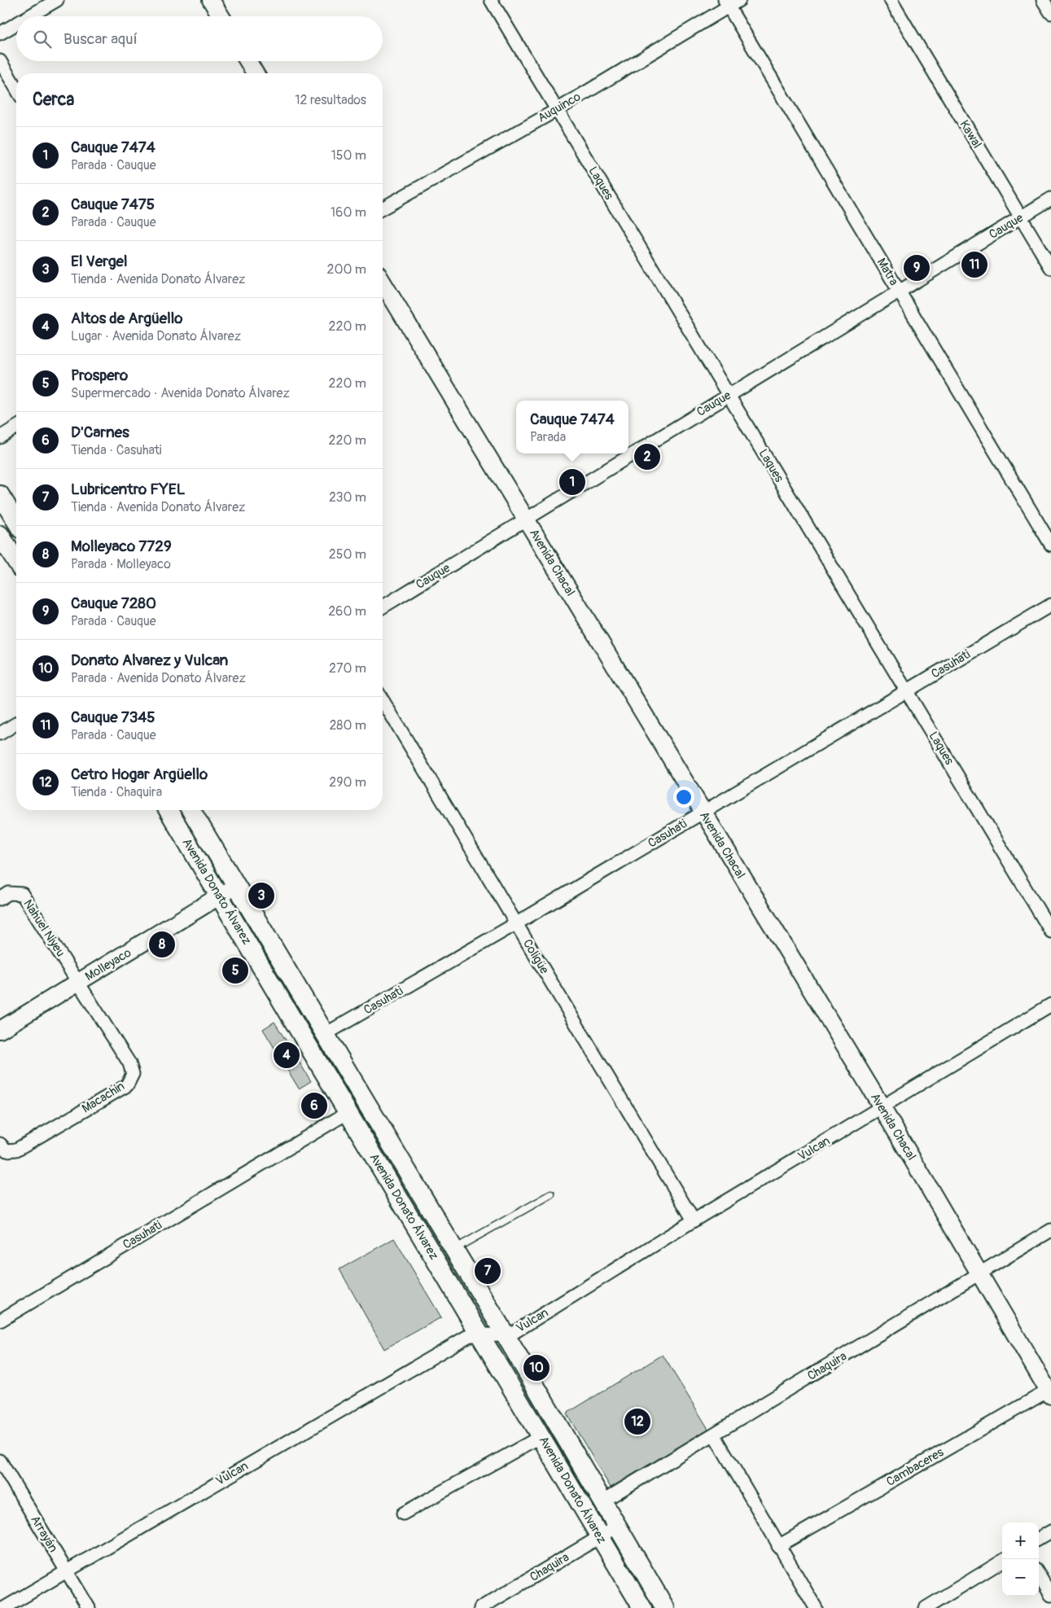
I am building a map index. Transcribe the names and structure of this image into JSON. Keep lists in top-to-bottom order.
{
  "streets": {
    "main road": ["Avenida Chacal", "Avenida Donato Álvarez", "Molleyaco"],
    "street": [
      "Auquinco",
      "Kawal",
      "Laques",
      "Cauque",
      "Matra",
      "Casuhati",
      "Nahuel Niyeu",
      "Coligüe",
      "Macachin",
      "Vulcan",
      "Chaquira",
      "Cambaceres",
      "Arrayán"
    ]
  },
  "crossings": [
    ["Auquinco", "Laques"],
    ["Auquinco", "Matra"],
    ["Kawal", "Cauque"],
    ["Laques", "Cauque"],
    ["Laques", "Casuhati"],
    ["Cauque", "Matra"],
    ["Cauque", "Avenida Chacal"],
    ["Avenida Chacal", "Casuhati"],
    ["Avenida Chacal", "Vulcan"],
    ["Avenida Chacal", "Chaquira"],
    ["Avenida Chacal", "Cambaceres"],
    ["Casuhati", "Avenida Donato Álvarez"],
    ["Casuhati", "Coligüe"],
    ["Avenida Donato Álvarez", "Molleyaco"],
    ["Avenida Donato Álvarez", "Vulcan"],
    ["Avenida Donato Álvarez", "Chaquira"],
    ["Nahuel Niyeu", "Molleyaco"],
    ["Nahuel Niyeu", "Macachin"],
    ["Coligüe", "Vulcan"],
    ["Molleyaco", "Macachin"],
    ["Vulcan", "Arrayán"]
  ],
  "page": {
    "search": "Buscar aquí",
    "heading": ["Cerca", "12 resultados"],
    "list": [
      {
        "mark": "1",
        "name": "Cauque 7474",
        "note": "Parada · Cauque",
        "value": "150 m"
      },
      {
        "mark": "2",
        "name": "Cauque 7475",
        "note": "Parada · Cauque",
        "value": "160 m"
      },
      {
        "mark": "3",
        "name": "El Vergel",
        "note": "Tienda · Avenida Donato Álvarez",
        "value": "200 m"
      },
      {
        "mark": "4",
        "name": "Altos de Argüello",
        "note": "Lugar · Avenida Donato Álvarez",
        "value": "220 m"
      },
      {
        "mark": "5",
        "name": "Prospero",
        "note": "Supermercado · Avenida Donato Álvarez",
        "value": "220 m"
      },
      {
        "mark": "6",
        "name": "D'Carnes",
        "note": "Tienda · Casuhati",
        "value": "220 m"
      },
      {
        "mark": "7",
        "name": "Lubricentro FYEL",
        "note": "Tienda · Avenida Donato Álvarez",
        "value": "230 m"
      },
      {
        "mark": "8",
        "name": "Molleyaco 7729",
        "note": "Parada · Molleyaco",
        "value": "250 m"
      },
      {
        "mark": "9",
        "name": "Cauque 7280",
        "note": "Parada · Cauque",
        "value": "260 m"
      },
      {
        "mark": "10",
        "name": "Donato Alvarez y Vulcan",
        "note": "Parada · Avenida Donato Álvarez",
        "value": "270 m"
      },
      {
        "mark": "11",
        "name": "Cauque 7345",
        "note": "Parada · Cauque",
        "value": "280 m"
      },
      {
        "mark": "12",
        "name": "Cetro Hogar Argüello",
        "note": "Tienda · Chaquira",
        "value": "290 m"
      }
    ],
    "pins": [
      "11",
      "9",
      "2",
      "1",
      "3",
      "8",
      "5",
      "4",
      "6",
      "7",
      "10",
      "12"
    ],
    "popup": ["Cauque 7474", "Parada"],
    "map_buttons": ["+", "−"]
  }
}
